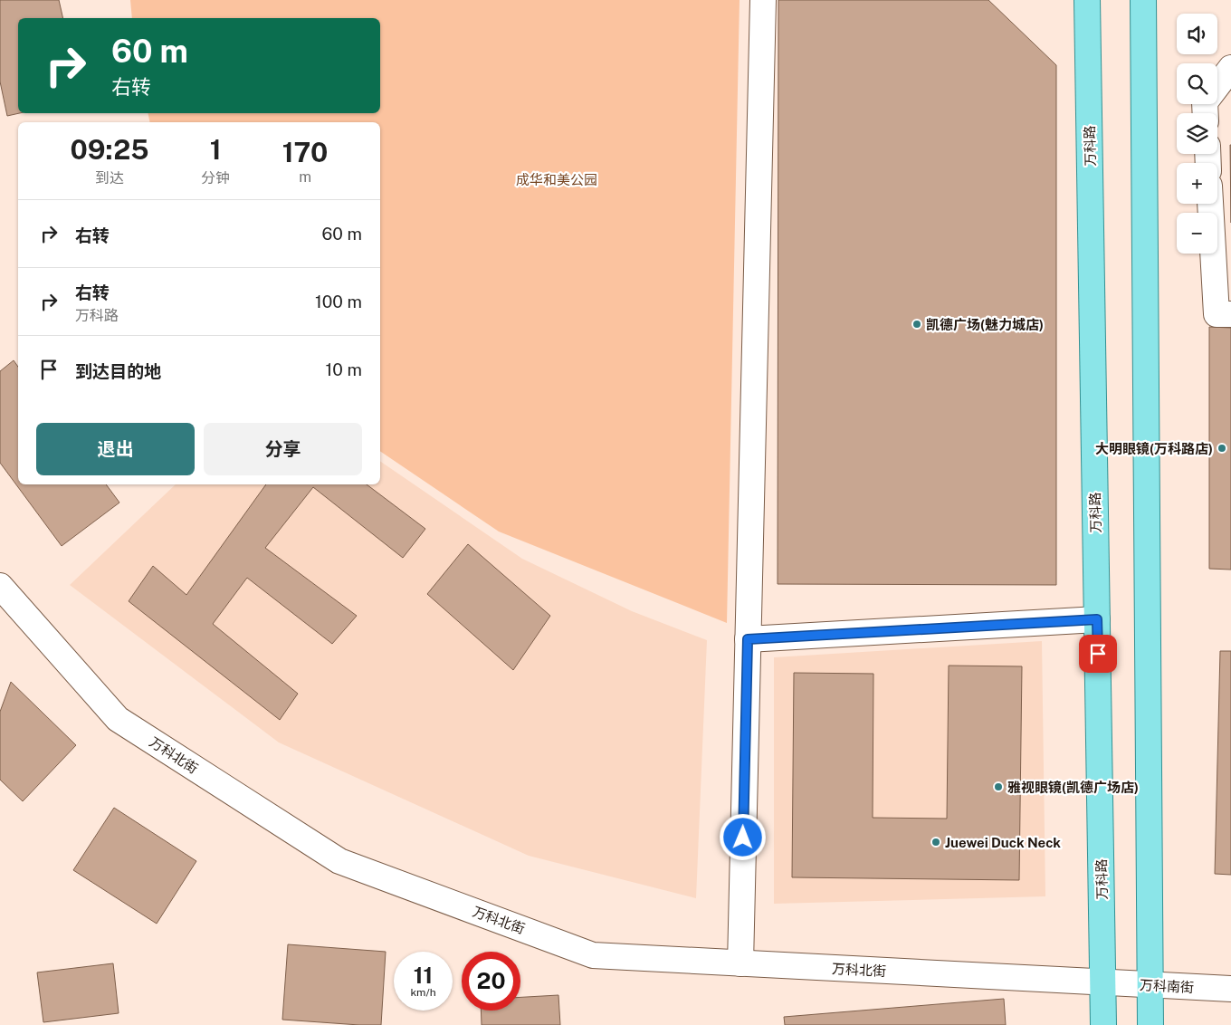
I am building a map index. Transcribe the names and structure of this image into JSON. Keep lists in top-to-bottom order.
{
  "streets": {
    "main road": ["万科路"],
    "street": ["万科北街", "万科南街"]
  },
  "crossings": [
    ["万科路", "万科北街"],
    ["万科路", "万科南街"],
    ["万科北街", "万科南街"]
  ],
  "parks": ["成华和美公园"],
  "places": [
    "凯德广场(魅力城店)",
    "大明眼镜(万科路店)",
    "雅视眼镜(凯德广场店)",
    "Juewei Duck Neck"
  ],
  "page": {
    "map_buttons": ["+", "−"],
    "turn": ["60 m", "右转"],
    "eta": [
      "09:25",
      "到达",
      "1",
      "分钟",
      "170",
      "m"
    ],
    "list": [
      {
        "name": "右转",
        "value": "60 m"
      },
      {
        "name": "右转",
        "note": "万科路",
        "value": "100 m"
      },
      {
        "name": "到达目的地",
        "value": "10 m"
      }
    ],
    "buttons": ["退出", "分享"],
    "speed": "11 km/h",
    "limit": "20"
  }
}
